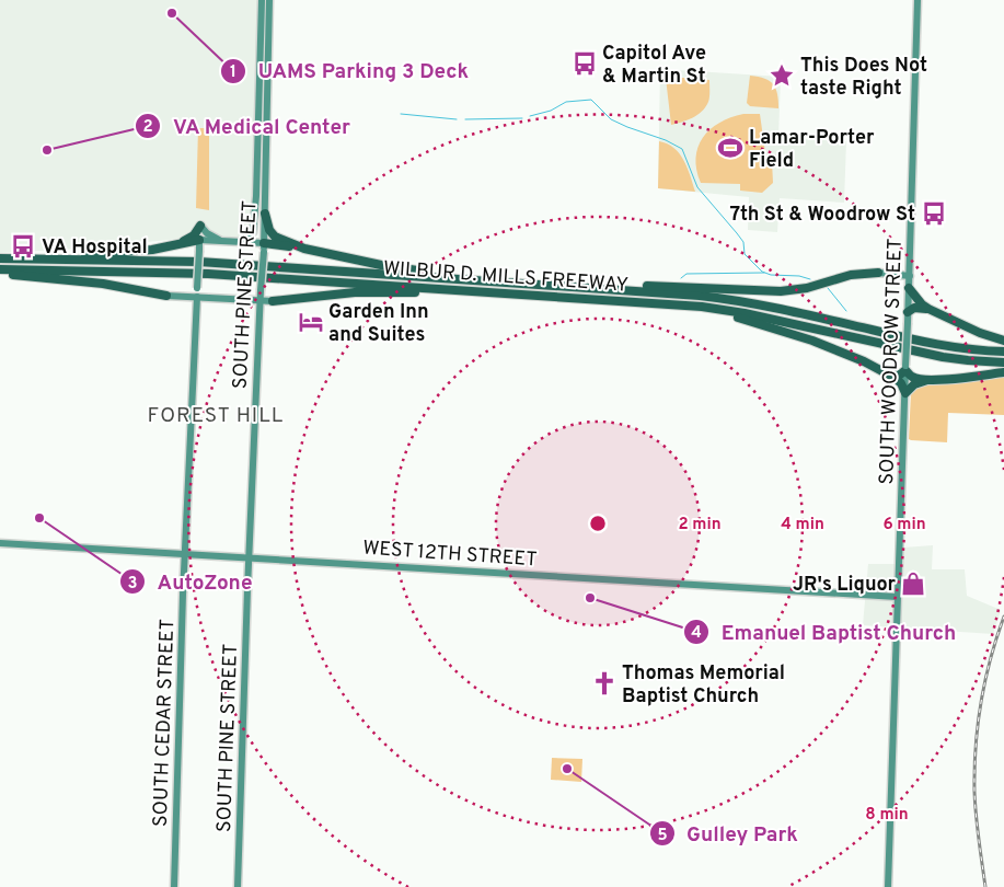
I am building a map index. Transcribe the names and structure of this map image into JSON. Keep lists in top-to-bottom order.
{
  "streets": {
    "highway": ["WILBUR D. MILLS FREEWAY"],
    "main road": [
      "SOUTH PINE STREET",
      "SOUTH WOODROW STREET",
      "WEST 12TH STREET",
      "SOUTH CEDAR STREET"
    ]
  },
  "crossings": [
    ["SOUTH PINE STREET", "WEST 12TH STREET"],
    ["SOUTH WOODROW STREET", "WEST 12TH STREET"],
    ["WEST 12TH STREET", "SOUTH CEDAR STREET"]
  ],
  "districts": ["FOREST HILL"],
  "places": {
    "other": [
      "UAMS Parking 3 Deck",
      "VA Medical Center",
      "AutoZone",
      "Emanuel Baptist Church",
      "Gulley Park"
    ],
    "bus stop": ["Capitol Ave & Martin St", "7th St & Woodrow St", "VA Hospital"],
    "place": ["This Does Not taste Right"],
    "sports": ["Lamar-Porter Field"],
    "hotel": ["Garden Inn and Suites"],
    "shop": ["JR's Liquor"],
    "church": ["Thomas Memorial Baptist Church"]
  },
  "rings": [
    "2 min",
    "4 min",
    "6 min",
    "8 min"
  ]
}
